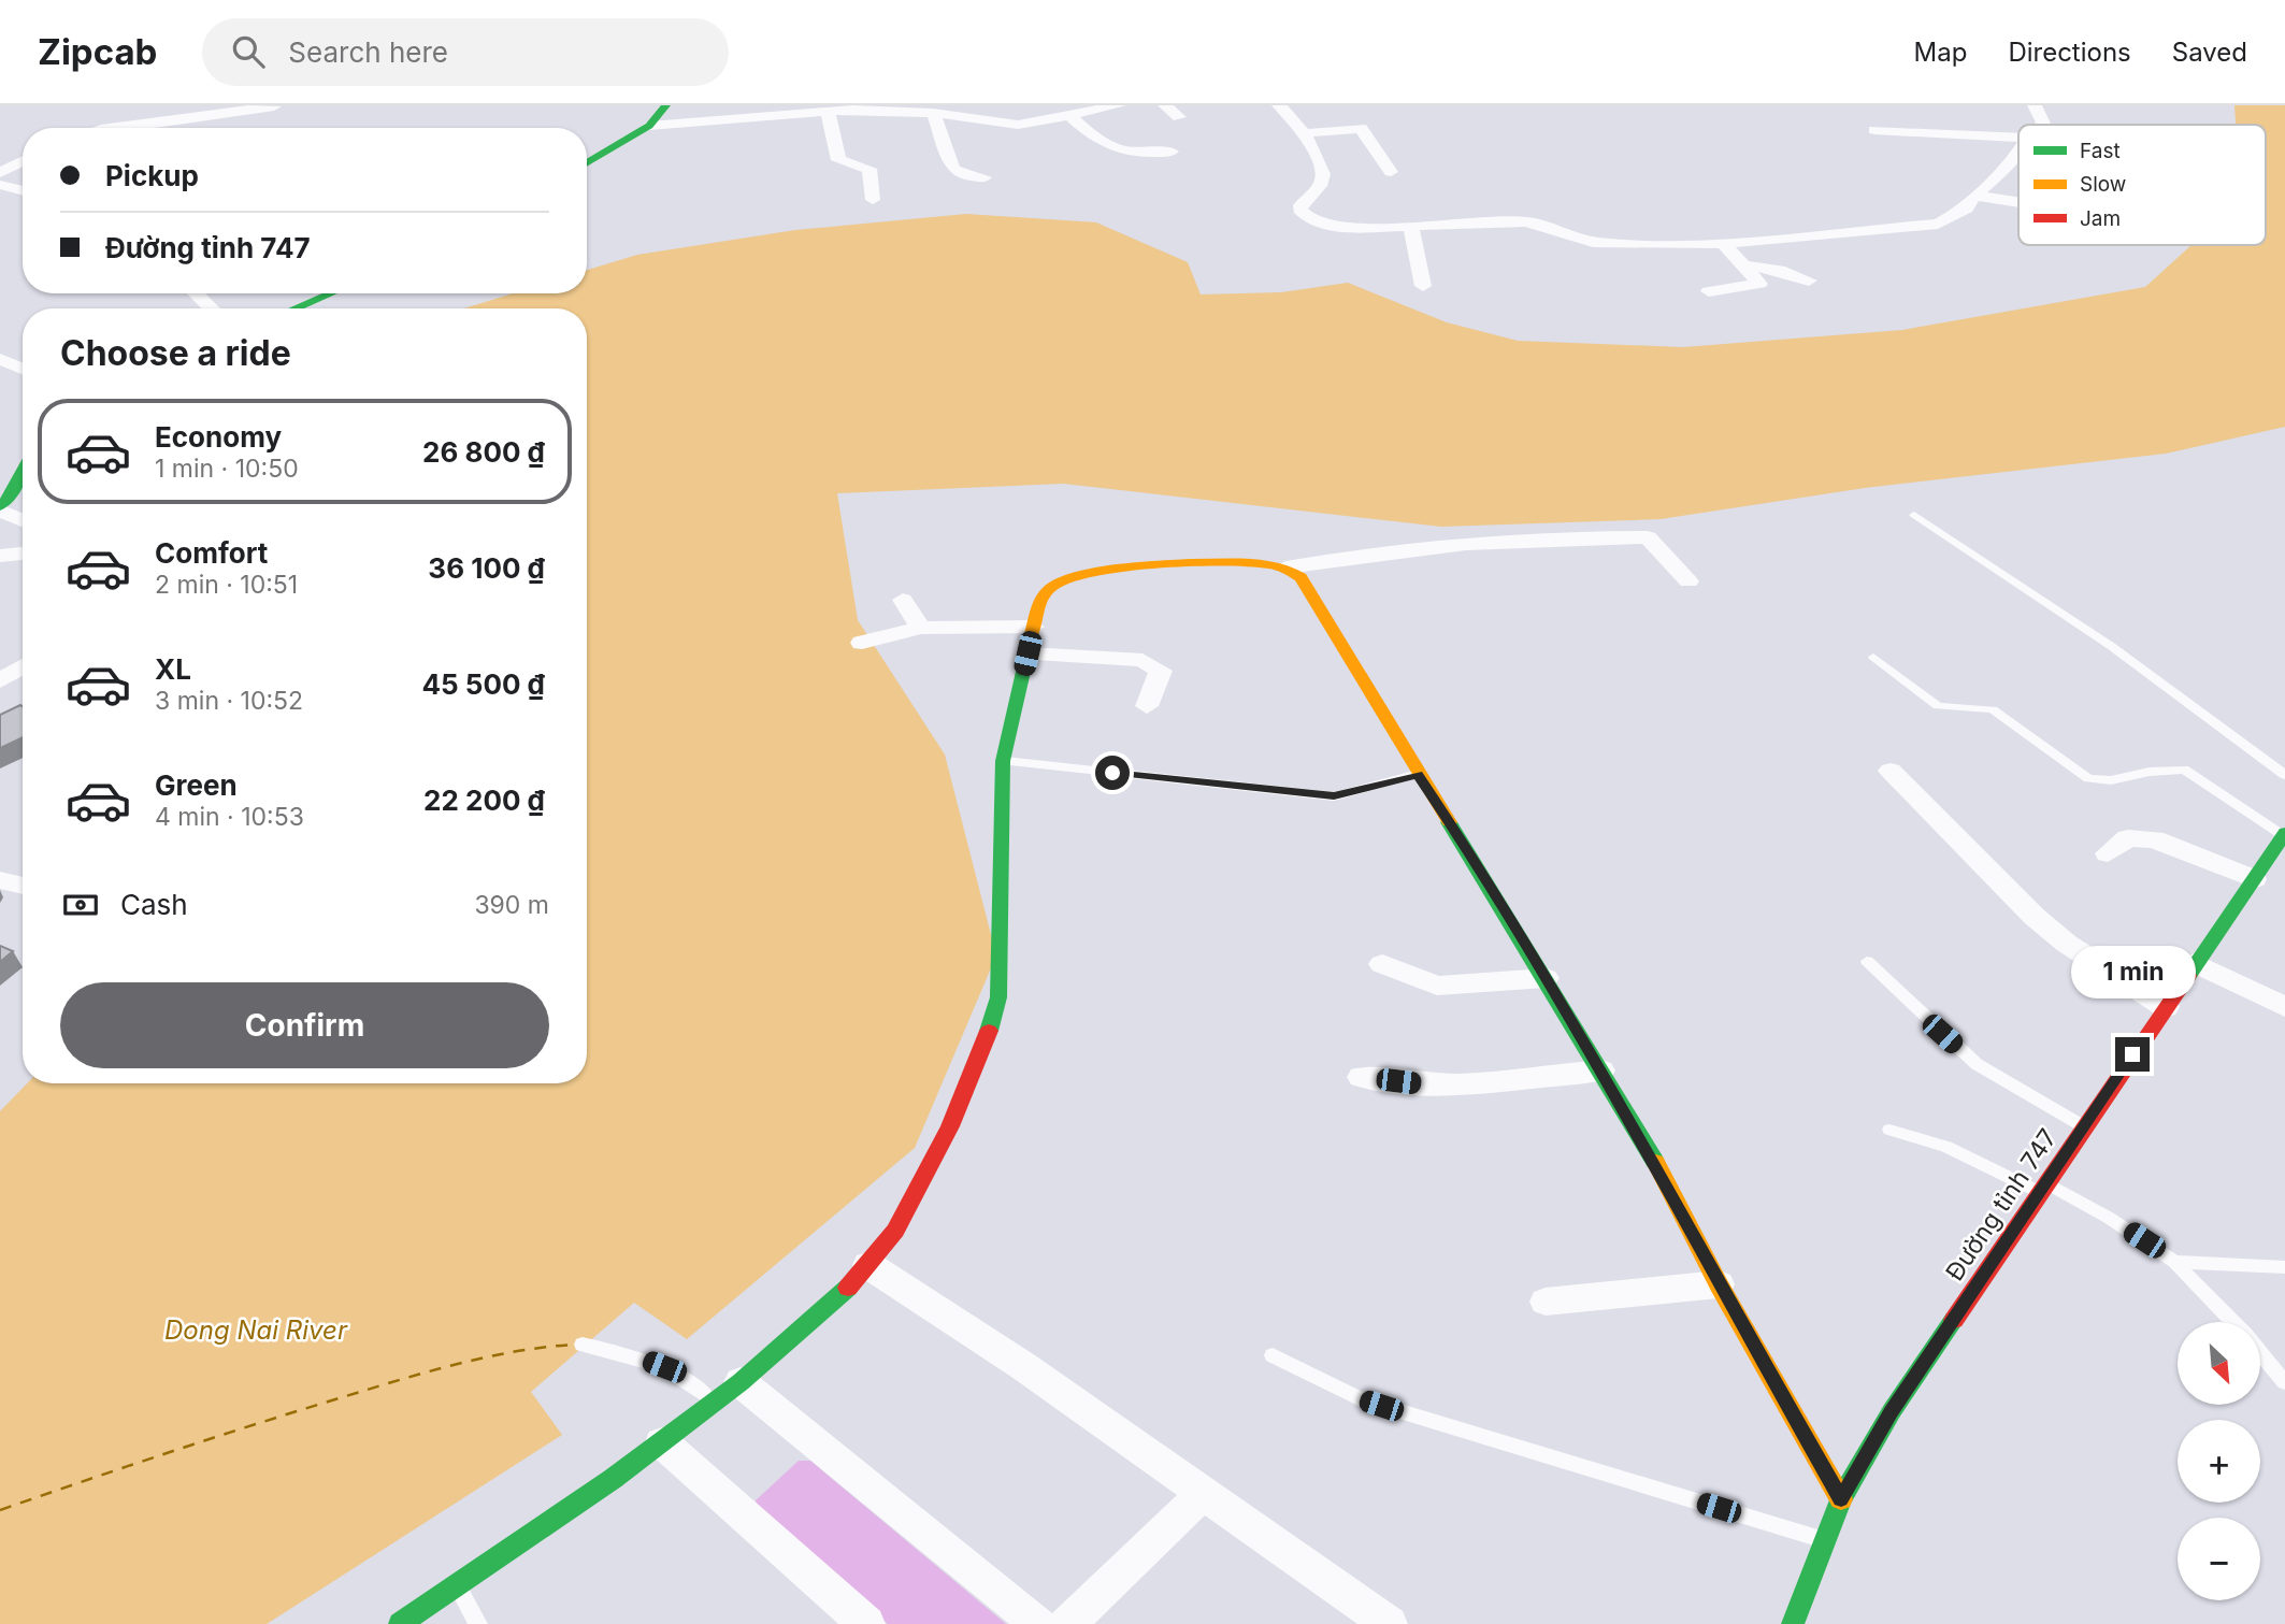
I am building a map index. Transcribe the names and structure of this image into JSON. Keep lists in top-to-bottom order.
{
  "streets": {
    "street": ["Đường tỉnh 747"]
  },
  "water": ["Dong Nai River"],
  "legend": ["Fast", "Slow", "Jam"],
  "north": "bottom right",
  "page": {
    "header": "Zipcab",
    "search": "Search here",
    "nav": ["Map", "Directions", "Saved"],
    "banner": ["Pickup", "Đường tỉnh 747"],
    "heading": "Choose a ride",
    "list": [
      {
        "name": "Economy",
        "note": "1 min · 10:50",
        "value": "26 800 ₫"
      },
      {
        "name": "Comfort",
        "note": "2 min · 10:51",
        "value": "36 100 ₫"
      },
      {
        "name": "XL",
        "note": "3 min · 10:52",
        "value": "45 500 ₫"
      },
      {
        "name": "Green",
        "note": "4 min · 10:53",
        "value": "22 200 ₫"
      }
    ],
    "pay": ["Cash", "390 m"],
    "bubble": "1 min",
    "buttons": "Confirm",
    "map_buttons": ["+", "−"]
  }
}
